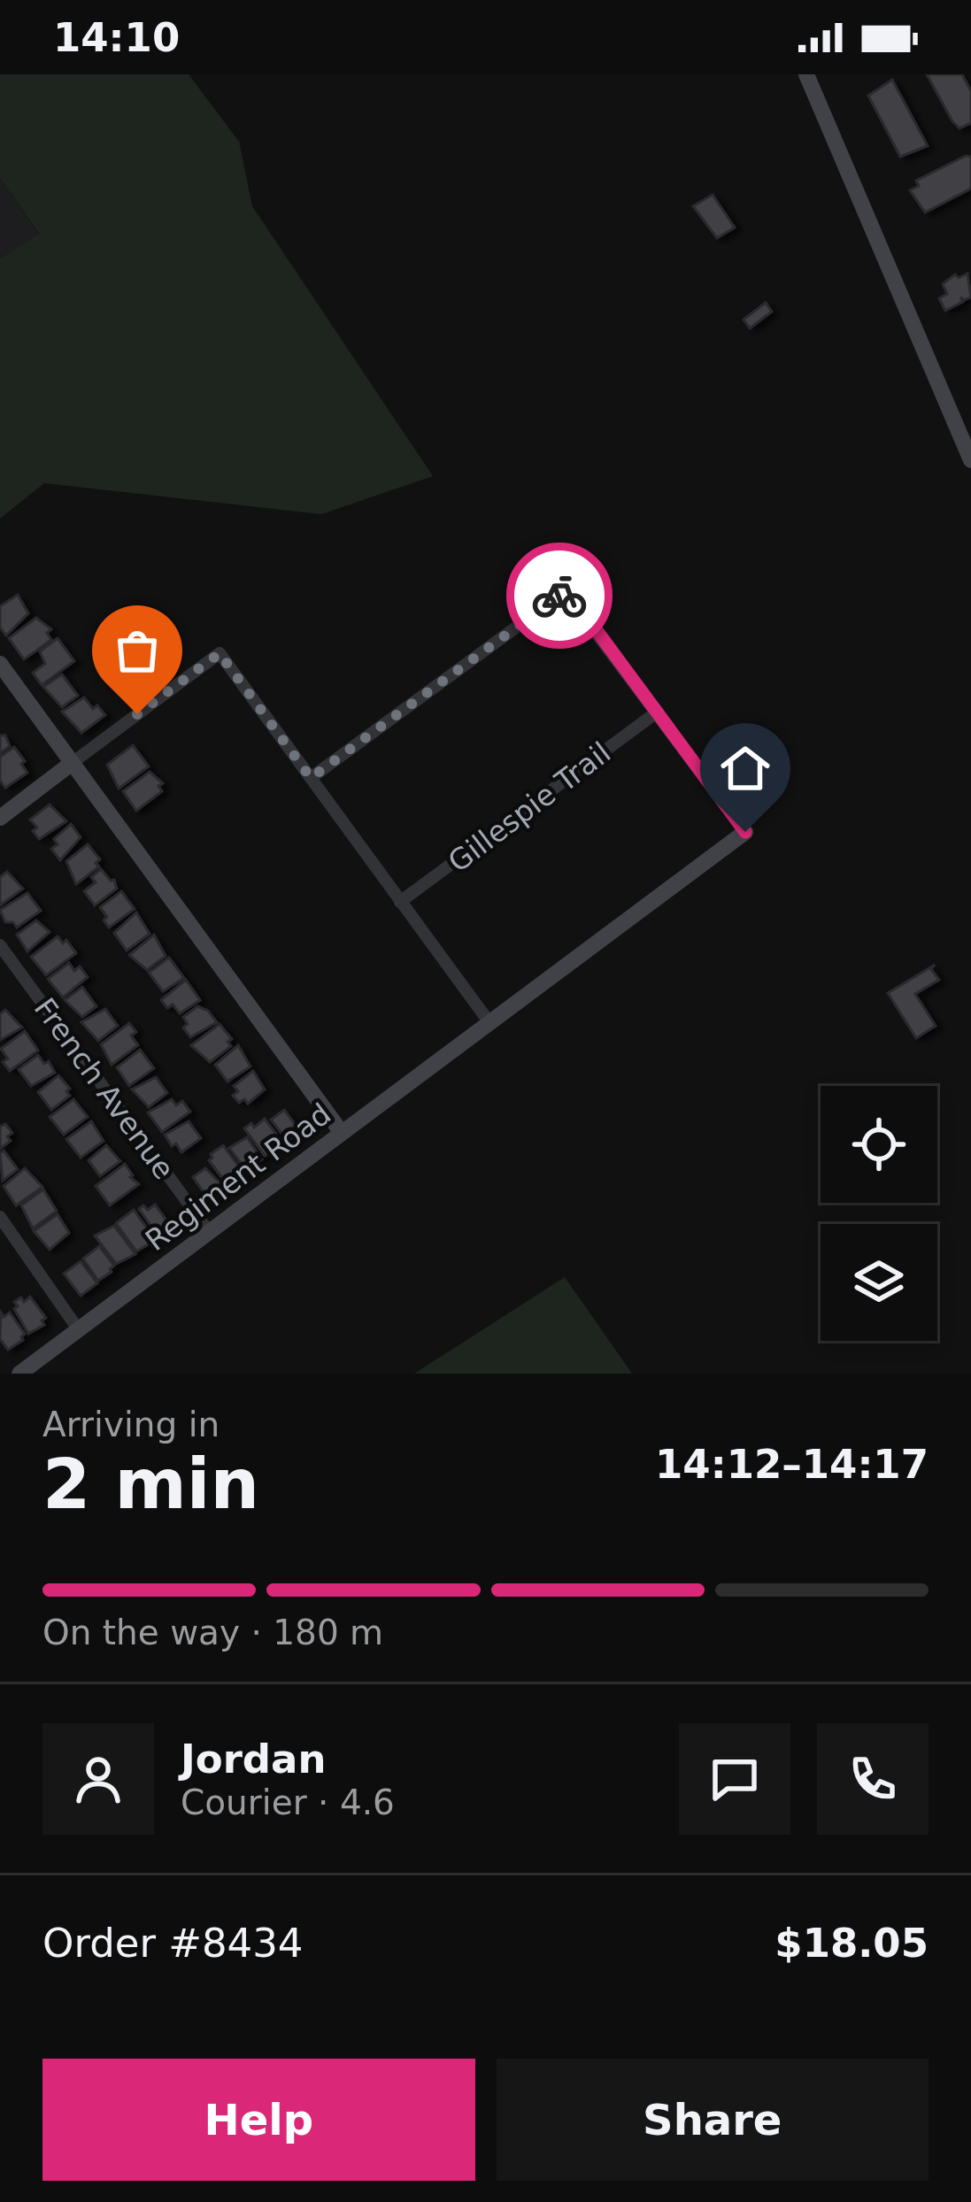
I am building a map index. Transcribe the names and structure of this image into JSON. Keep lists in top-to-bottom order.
{
  "streets": {
    "street": ["Gillespie Trail", "French Avenue", "Regiment Road"]
  },
  "crossings": [
    ["French Avenue", "Regiment Road"]
  ],
  "page": {
    "status": "14:10",
    "heading": ["2 min", "Arriving in", "14:12–14:17"],
    "panel": [
      "Jordan",
      "Courier · 4.6",
      "Order #8434",
      "$18.05"
    ],
    "bar": "On the way · 180 m",
    "buttons": ["Help", "Share"]
  }
}
